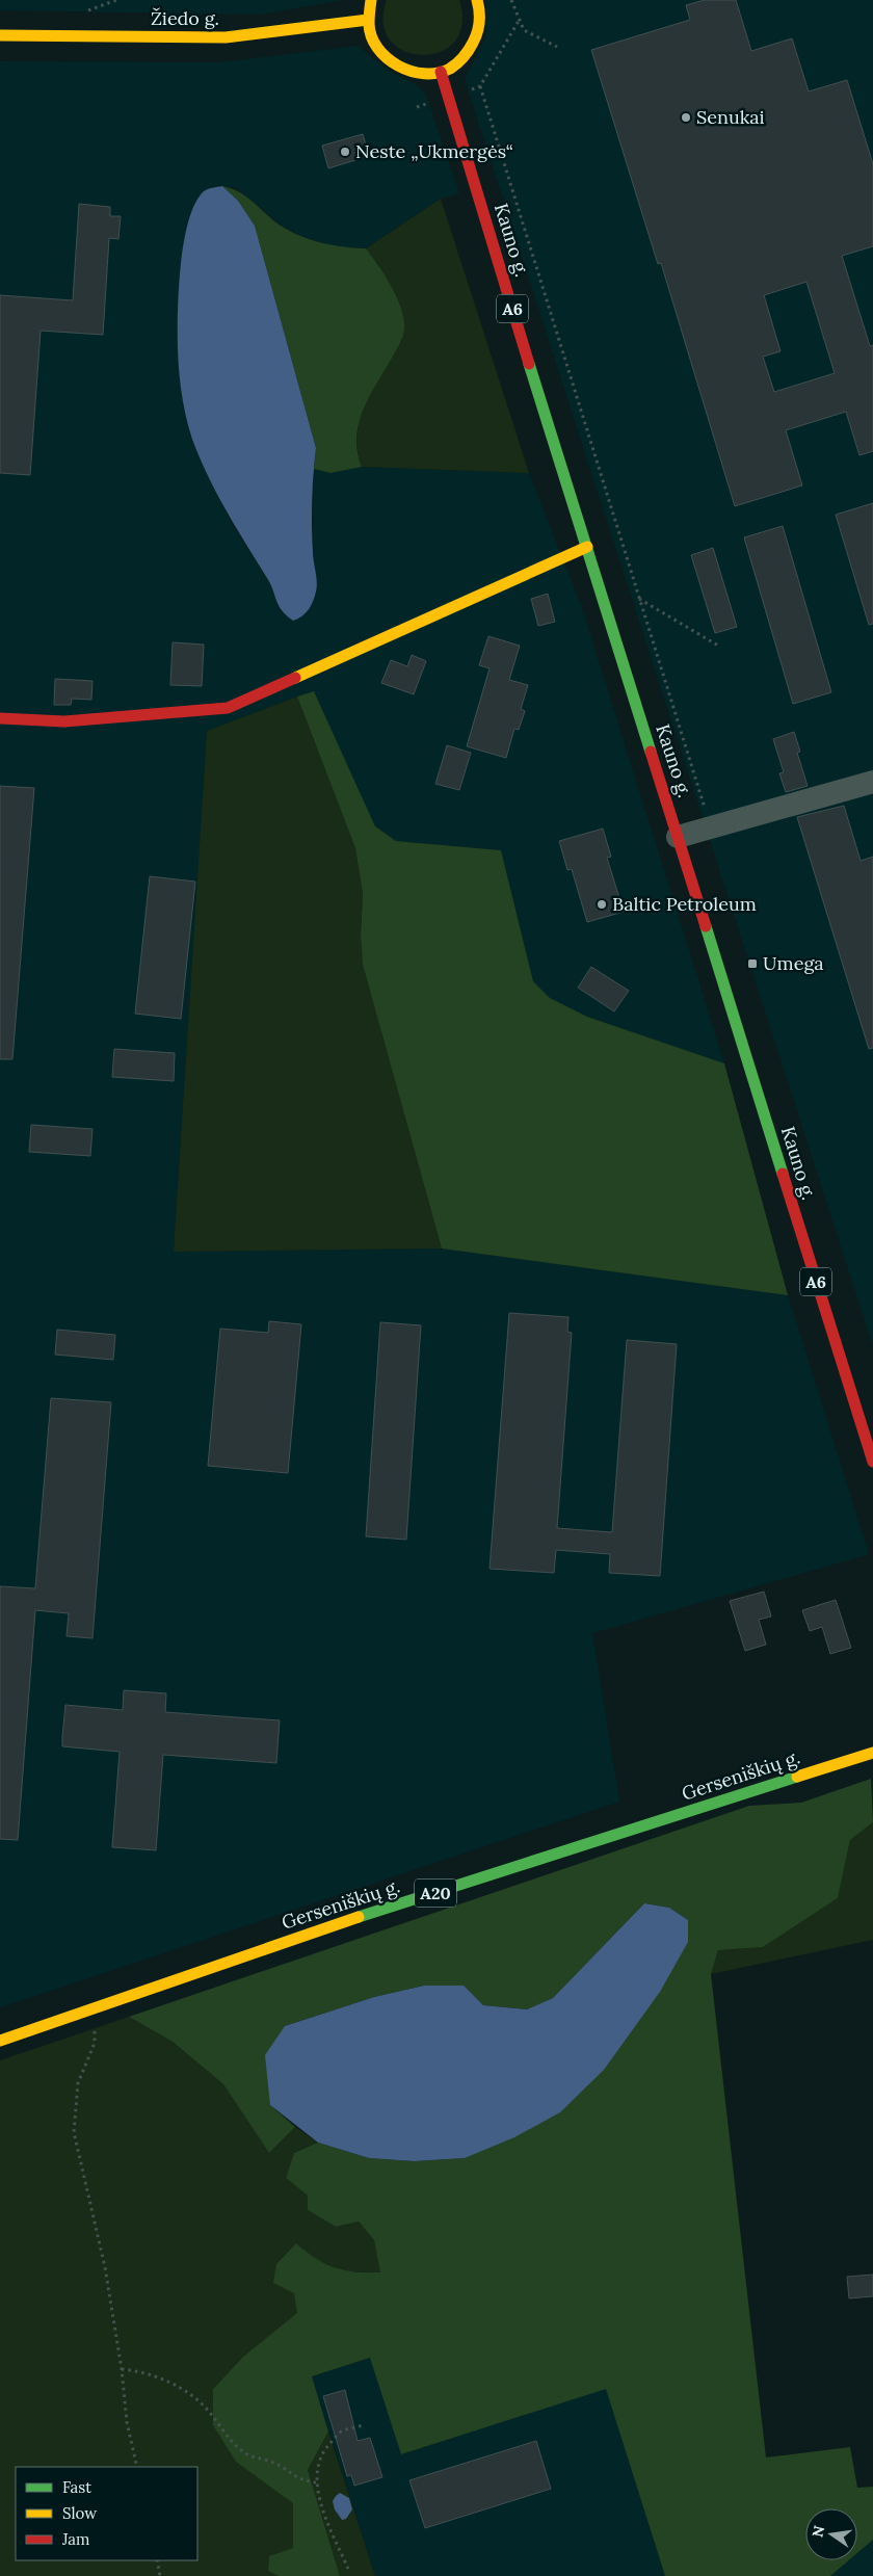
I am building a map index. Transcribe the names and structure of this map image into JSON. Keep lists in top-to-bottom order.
{
  "streets": {
    "main road": [
      "Žiedo g.",
      "Kauno g.",
      "A6",
      "Gerseniškių g.",
      "A20"
    ]
  },
  "places": {
    "other": ["Senukai", "Neste „Ukmergės“", "Baltic Petroleum"],
    "transit": ["Umega"]
  },
  "legend": ["Fast", "Slow", "Jam"],
  "north": "left"
}
